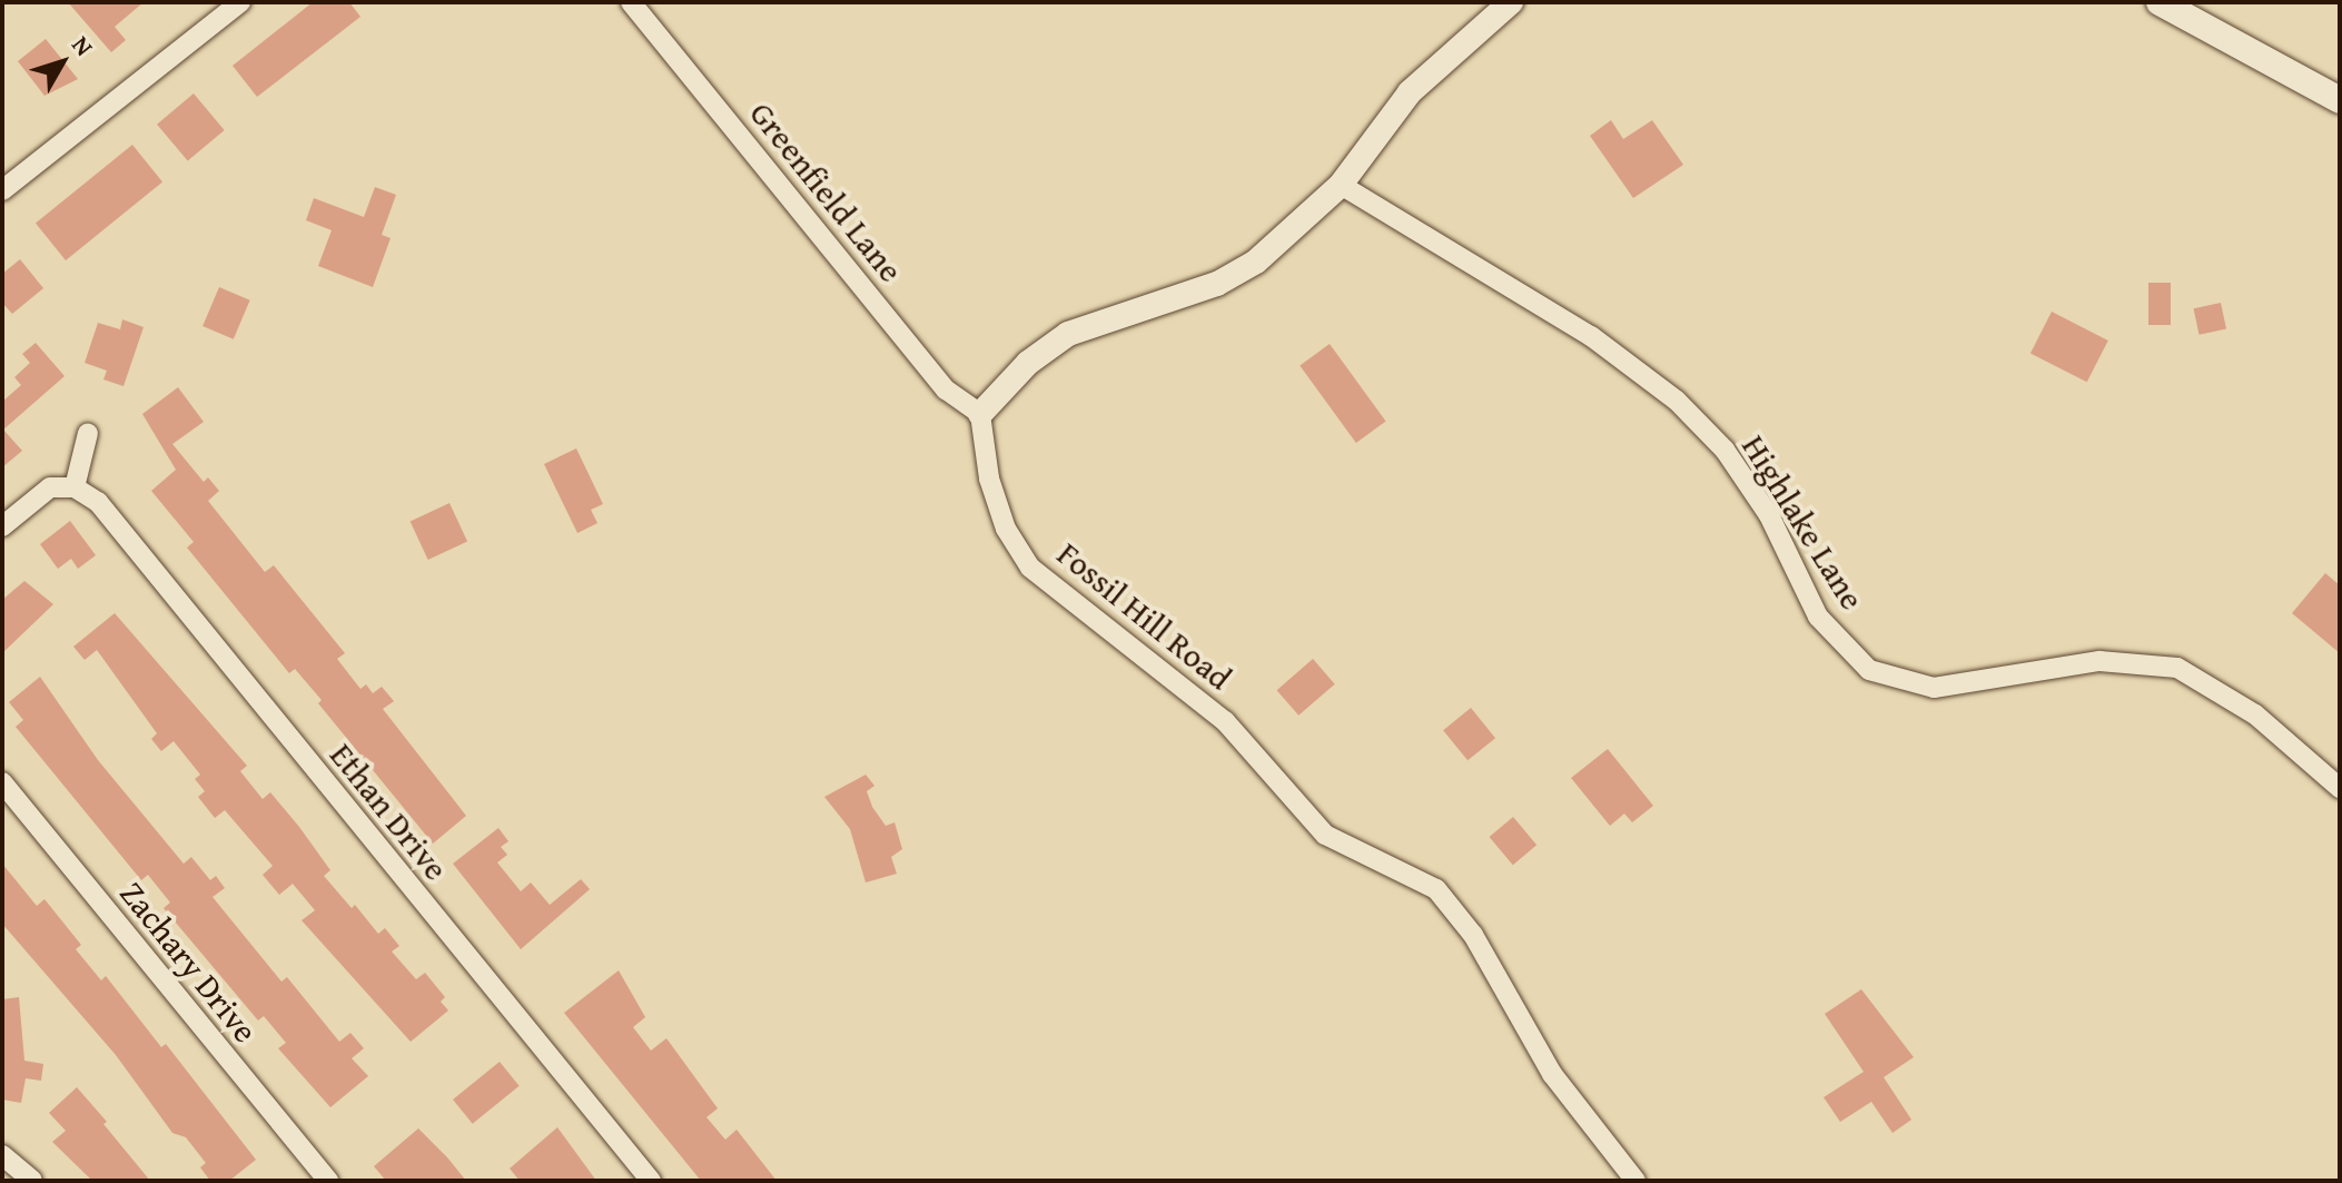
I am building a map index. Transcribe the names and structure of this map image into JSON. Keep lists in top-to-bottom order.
{
  "streets": {
    "street": [
      "Greenfield Lane",
      "Highlake Lane",
      "Fossil Hill Road",
      "Ethan Drive",
      "Zachary Drive"
    ]
  },
  "crossings": [
    ["Greenfield Lane", "Fossil Hill Road"]
  ],
  "north": "top right"
}
